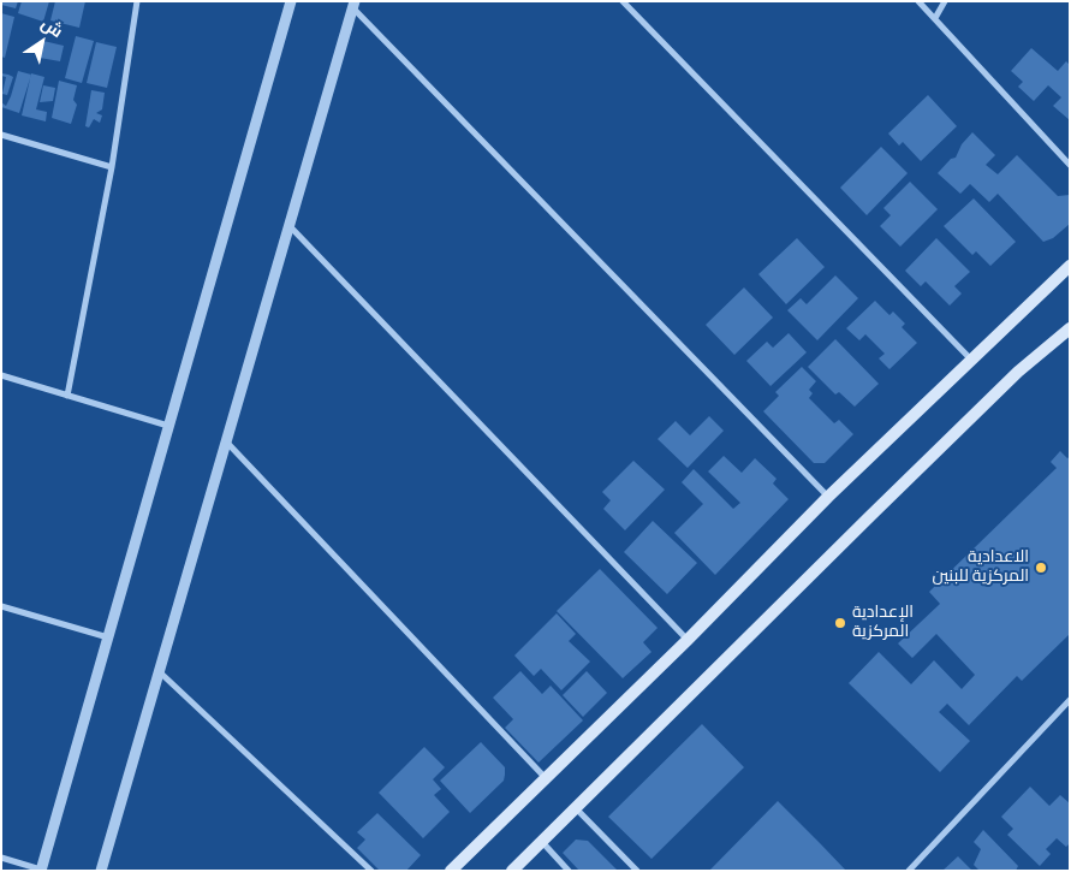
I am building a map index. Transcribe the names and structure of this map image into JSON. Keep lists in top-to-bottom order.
{
  "places": ["الاعدادية المركزية للبنين", "الإعدادية المركزية"],
  "north": "top right"
}
